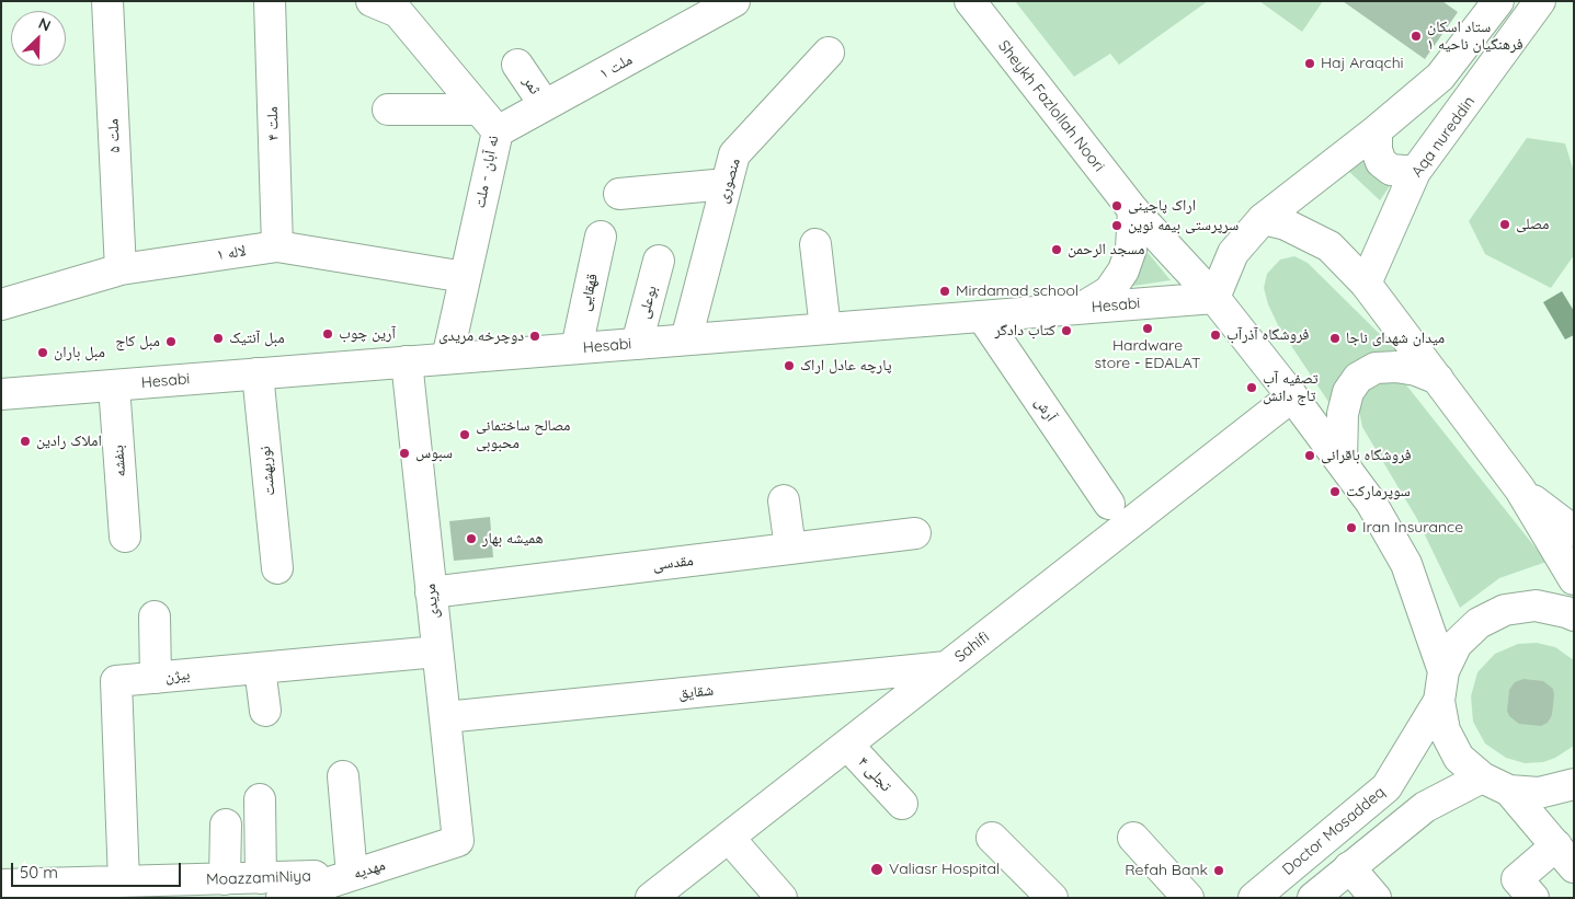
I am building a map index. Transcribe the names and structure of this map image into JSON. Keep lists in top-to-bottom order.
{
  "streets": {
    "street": [
      "ملت ۱",
      "ثمر",
      "Sheykh Fazlollah Noori",
      "ملت ۴",
      "ملت ۵",
      "Aqa nureddin",
      "نه آبان - ملت",
      "منصوری",
      "لاله ۱",
      "قهقایی",
      "بوعلی",
      "Hesabi",
      "آرش",
      "بنفشه",
      "نوربهشت",
      "مقدسی",
      "مریدی",
      "Sahifi",
      "بیژن",
      "شقایق",
      "تجلی ۴",
      "Doctor Mosaddeq",
      "مهدیه",
      "MoazzamiNiya"
    ]
  },
  "crossings": [
    ["ملت ۱", "ثمر"],
    ["ملت ۱", "نه آبان - ملت"],
    ["Sheykh Fazlollah Noori", "Hesabi"],
    ["Sheykh Fazlollah Noori", "Sahifi"],
    ["ملت ۴", "لاله ۱"],
    ["ملت ۵", "لاله ۱"],
    ["نه آبان - ملت", "لاله ۱"],
    ["نه آبان - ملت", "Hesabi"],
    ["منصوری", "Hesabi"],
    ["قهقایی", "Hesabi"],
    ["بوعلی", "Hesabi"],
    ["Hesabi", "آرش"],
    ["Hesabi", "بنفشه"],
    ["Hesabi", "نوربهشت"],
    ["Hesabi", "مریدی"],
    ["مقدسی", "مریدی"],
    ["مریدی", "بیژن"],
    ["مریدی", "شقایق"],
    ["مریدی", "مهدیه"],
    ["Sahifi", "شقایق"],
    ["Sahifi", "تجلی ۴"],
    ["بیژن", "MoazzamiNiya"],
    ["مهدیه", "MoazzamiNiya"]
  ],
  "places": [
    "ستاد اسکان فرهنگیان ناحیه ۱",
    "Haj Araqchi",
    "اراک پاچینی",
    "مصلی",
    "سرپرستی بیمه نوین",
    "مسجد الرحمن",
    "Mirdamad school",
    "Hardware store - EDALAT",
    "کتاب دادگر",
    "آرین چوب",
    "فروشگاه آذرآب",
    "دوچرخه مریدی",
    "مبل آنتیک",
    "میدان شهدای ناجا",
    "مبل کاج",
    "مبل باران",
    "پارچه عادل اراک",
    "تصفیه آب تاج دانش",
    "مصالح ساختمانی محبوبی",
    "املاک رادین",
    "سبوس",
    "فروشگاه باقرانی",
    "سوپرمارکت",
    "Iran Insurance",
    "همیشه بهار",
    "Valiasr Hospital",
    "Refah Bank"
  ],
  "scale_bar": "50 m",
  "north": "top right"
}
